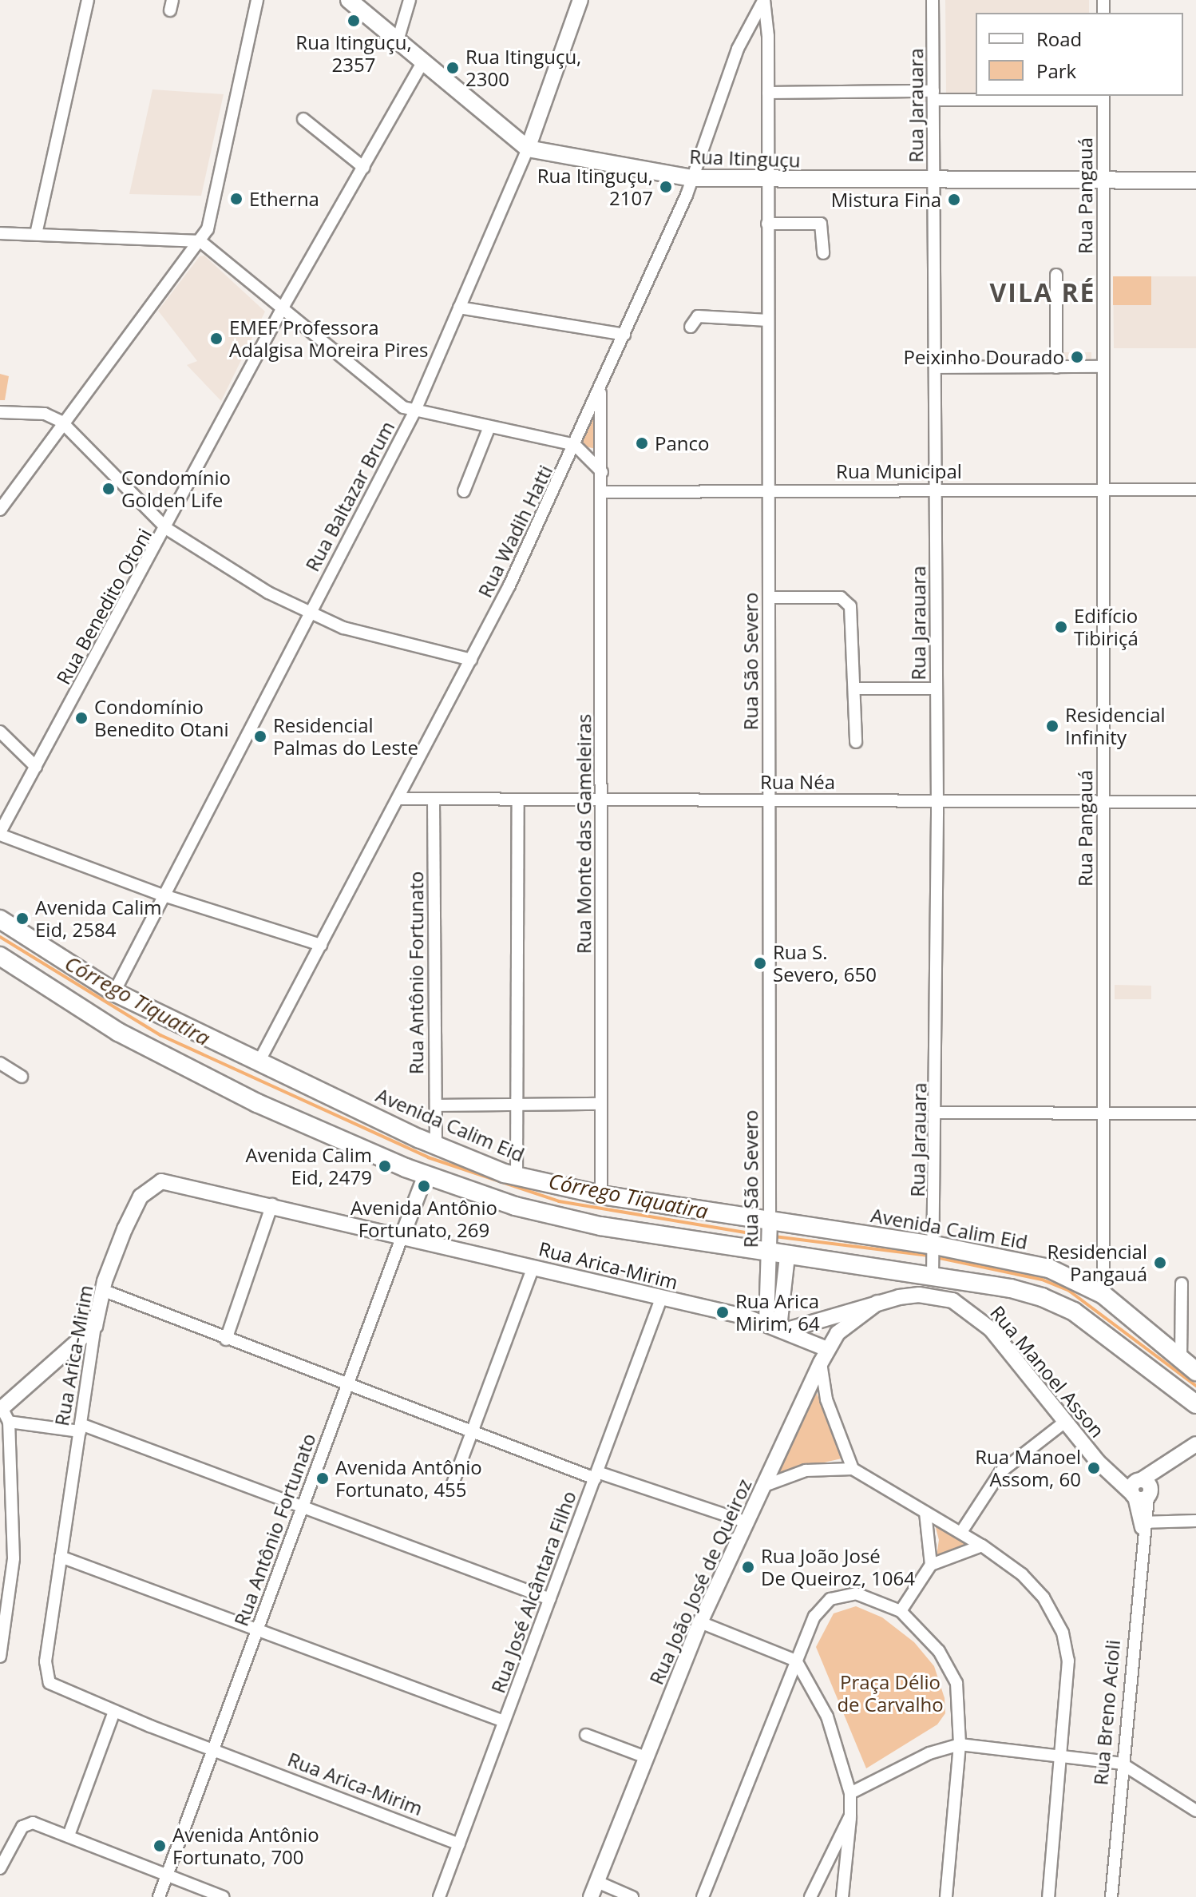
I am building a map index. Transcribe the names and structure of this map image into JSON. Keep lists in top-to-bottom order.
{
  "streets": {
    "main road": ["Rua Itinguçu", "Avenida Calim Eid"],
    "street": [
      "Rua Jarauara",
      "Rua Pangauá",
      "Rua Municipal",
      "Rua Baltazar Brum",
      "Rua Wadih Hatti",
      "Rua Benedito Otoni",
      "Rua São Severo",
      "Rua Néa",
      "Rua Monte das Gameleiras",
      "Rua Antônio Fortunato",
      "Rua Arica-Mirim",
      "Rua Manoel Asson",
      "Rua João José de Queiroz",
      "Rua José Alcântara Filho",
      "Rua Breno Acioli"
    ]
  },
  "crossings": [
    ["Rua Jarauara", "Rua Itinguçu"],
    ["Rua Jarauara", "Rua Municipal"],
    ["Rua Jarauara", "Rua Néa"],
    ["Rua Jarauara", "Avenida Calim Eid"],
    ["Rua Itinguçu", "Rua Pangauá"],
    ["Rua Itinguçu", "Rua Baltazar Brum"],
    ["Rua Itinguçu", "Rua Wadih Hatti"],
    ["Rua Itinguçu", "Rua Benedito Otoni"],
    ["Rua Itinguçu", "Rua São Severo"],
    ["Rua Pangauá", "Rua Municipal"],
    ["Rua Pangauá", "Rua Néa"],
    ["Rua Pangauá", "Avenida Calim Eid"],
    ["Rua Municipal", "Rua São Severo"],
    ["Rua Municipal", "Rua Monte das Gameleiras"],
    ["Rua Baltazar Brum", "Avenida Calim Eid"],
    ["Rua Wadih Hatti", "Rua São Severo"],
    ["Rua Wadih Hatti", "Rua Néa"],
    ["Rua Wadih Hatti", "Rua Monte das Gameleiras"],
    ["Rua Wadih Hatti", "Avenida Calim Eid"],
    ["Rua São Severo", "Rua Néa"],
    ["Rua São Severo", "Avenida Calim Eid"],
    ["Rua São Severo", "Rua Arica-Mirim"],
    ["Rua São Severo", "Rua Manoel Asson"],
    ["Rua Néa", "Rua Monte das Gameleiras"],
    ["Rua Néa", "Rua Antônio Fortunato"],
    ["Rua Monte das Gameleiras", "Avenida Calim Eid"],
    ["Rua Antônio Fortunato", "Avenida Calim Eid"],
    ["Rua Antônio Fortunato", "Rua Arica-Mirim"],
    ["Rua Arica-Mirim", "Rua Manoel Asson"],
    ["Rua Arica-Mirim", "Rua João José de Queiroz"],
    ["Rua Arica-Mirim", "Rua José Alcântara Filho"],
    ["Rua Manoel Asson", "Rua João José de Queiroz"],
    ["Rua Manoel Asson", "Rua Breno Acioli"]
  ],
  "districts": ["VILA RÉ"],
  "water": ["Córrego Tiquatira"],
  "parks": ["Praça Délio de Carvalho"],
  "places": [
    "Rua Itinguçu, 2357",
    "Rua Itinguçu, 2300",
    "Rua Itinguçu, 2107",
    "Etherna",
    "Mistura Fina",
    "EMEF Professora Adalgisa Moreira Pires",
    "Peixinho Dourado",
    "Panco",
    "Condomínio Golden Life",
    "Edifício Tibiriçá",
    "Condomínio Benedito Otani",
    "Residencial Infinity",
    "Residencial Palmas do Leste",
    "Avenida Calim Eid, 2584",
    "Rua S. Severo, 650",
    "Avenida Calim Eid, 2479",
    "Avenida Antônio Fortunato, 269",
    "Residencial Pangauá",
    "Rua Arica Mirim, 64",
    "Rua Manoel Assom, 60",
    "Avenida Antônio Fortunato, 455",
    "Rua João José De Queiroz, 1064",
    "Avenida Antônio Fortunato, 700"
  ],
  "legend": ["Road", "Park"]
}
